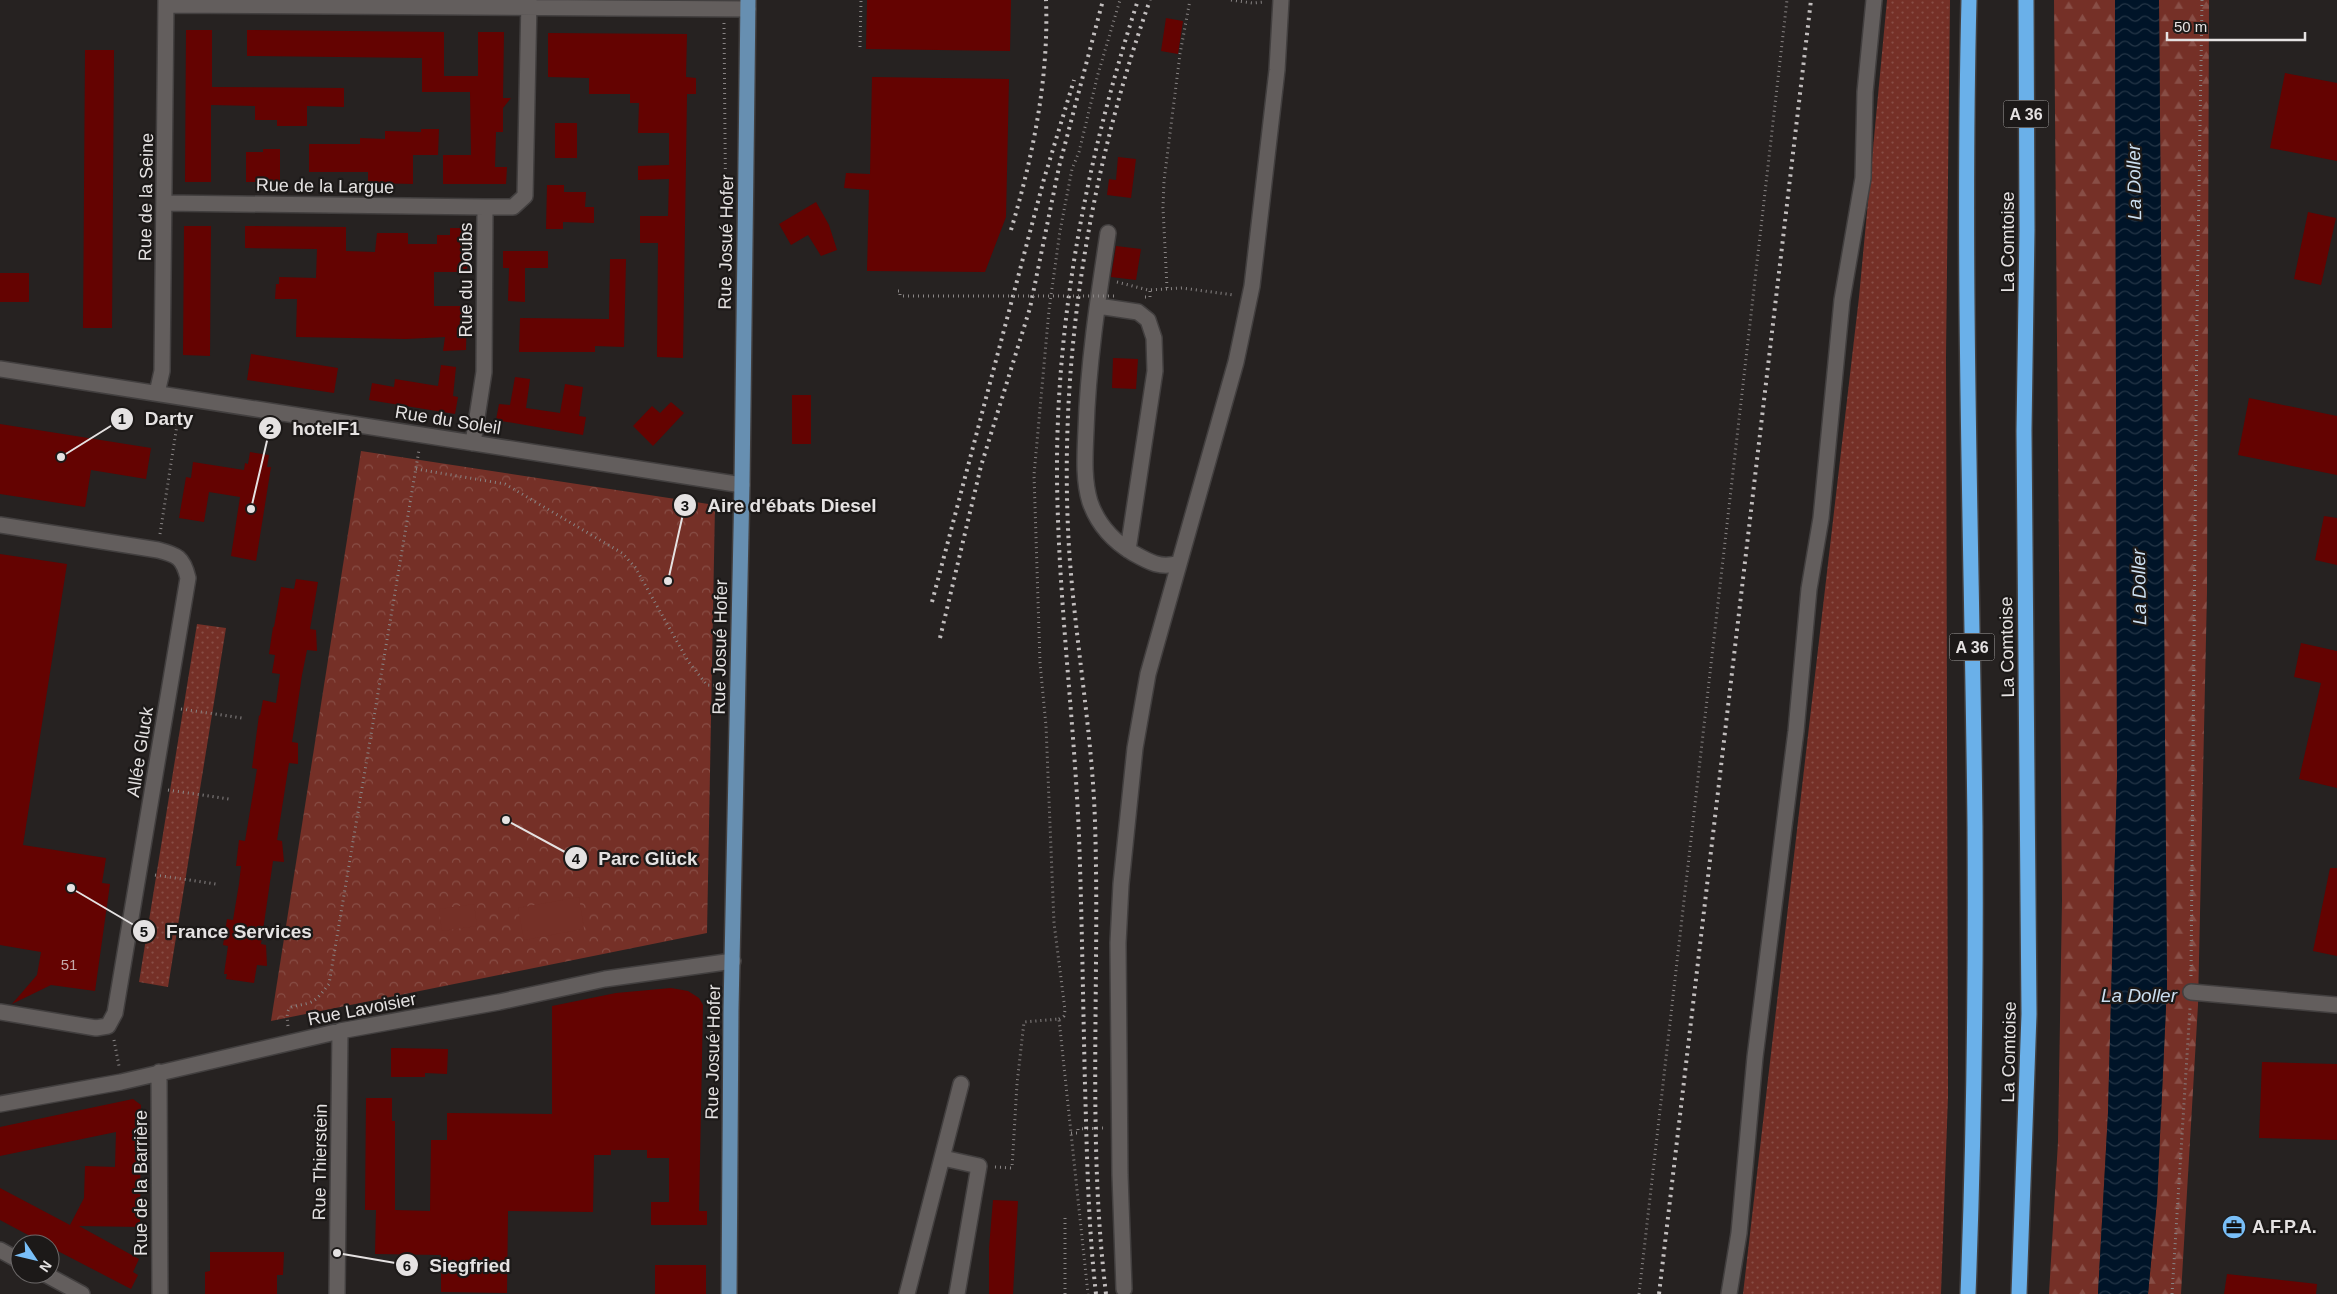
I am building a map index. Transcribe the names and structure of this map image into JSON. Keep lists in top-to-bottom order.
{
  "streets": {
    "highway": ["A 36", "La Comtoise"],
    "main road": ["Rue Josué Hofer"],
    "street": [
      "Rue de la Largue",
      "Rue de la Seine",
      "Rue du Doubs",
      "Rue du Soleil",
      "Allée Gluck",
      "Rue Lavoisier",
      "Rue Thierstein",
      "Rue de la Barrière"
    ]
  },
  "crossings": [
    ["Rue de la Largue", "Rue de la Seine"],
    ["Rue de la Largue", "Rue du Doubs"],
    ["Rue de la Seine", "Rue du Soleil"],
    ["Rue Josué Hofer", "Rue du Soleil"],
    ["Rue Josué Hofer", "Rue Lavoisier"],
    ["Rue du Doubs", "Rue du Soleil"],
    ["Rue Lavoisier", "Rue Thierstein"],
    ["Rue Lavoisier", "Rue de la Barrière"]
  ],
  "water": ["La Doller"],
  "places": {
    "other": [
      "Darty",
      "hotelF1",
      "Aire d'ébats Diesel",
      "Parc Glück",
      "France Services",
      "Siegfried"
    ],
    "office": ["A.F.P.A."]
  },
  "house_numbers": ["51"],
  "scale_bar": "50 m",
  "north": "bottom right"
}
